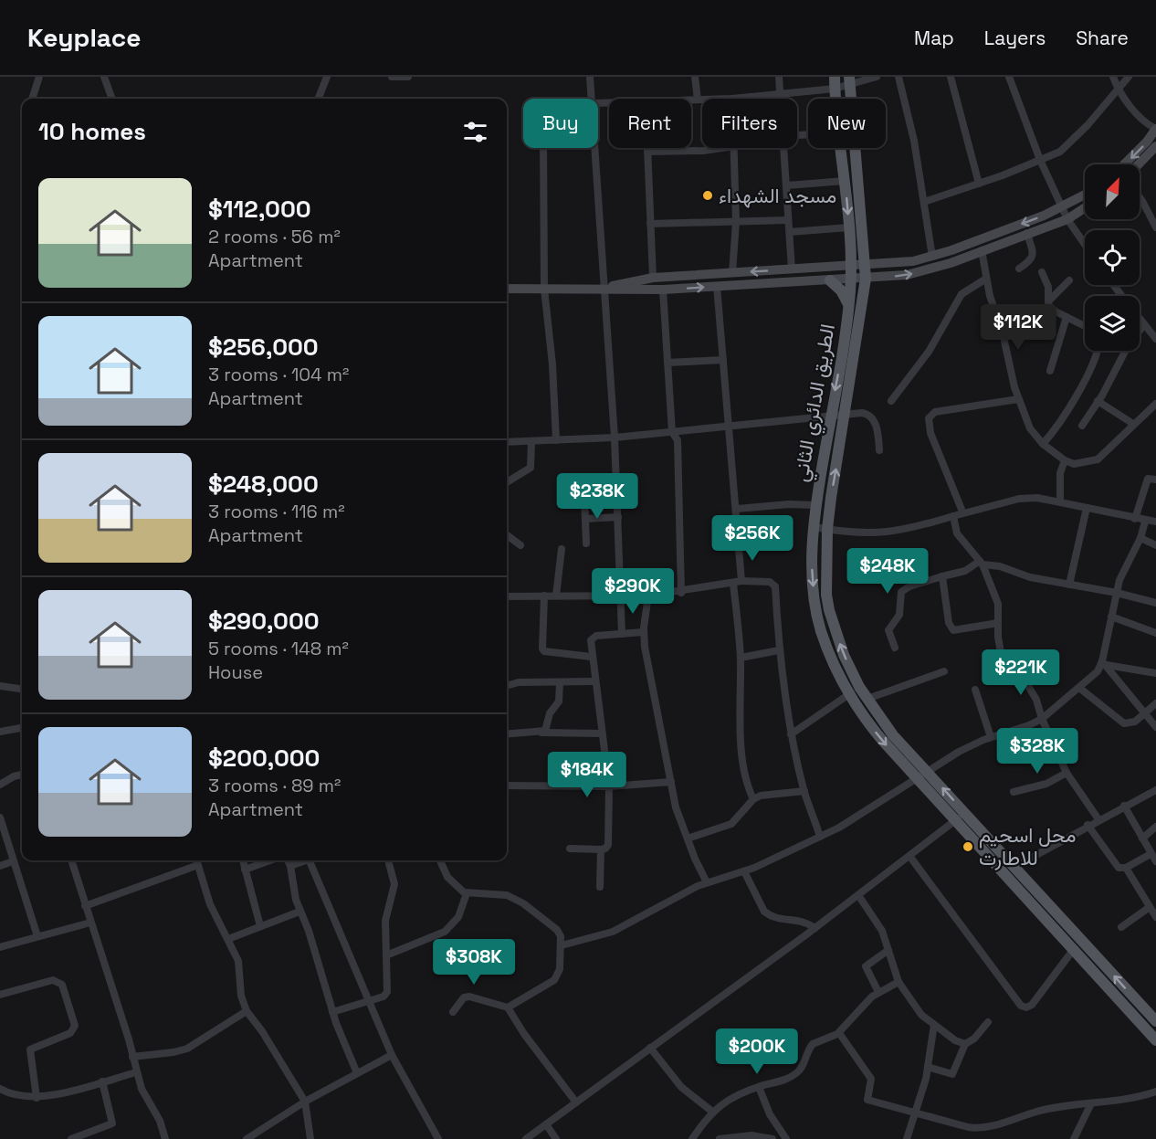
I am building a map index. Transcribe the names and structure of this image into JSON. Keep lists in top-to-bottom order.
{
  "streets": {
    "main road": ["الطريق الدائري الثاني"]
  },
  "places": ["مسجد الشهداء", "محل اسحيم للاطارت"],
  "north": "top right",
  "page": {
    "header": "Keyplace",
    "nav": ["Map", "Layers", "Share"],
    "chip": [
      "Buy",
      "Rent",
      "Filters",
      "New"
    ],
    "heading": "10 homes",
    "list": [
      {
        "name": "$112,000",
        "note": "2 rooms · 56 m² · Apartment"
      },
      {
        "name": "$256,000",
        "note": "3 rooms · 104 m² · Apartment"
      },
      {
        "name": "$248,000",
        "note": "3 rooms · 116 m² · Apartment"
      },
      {
        "name": "$290,000",
        "note": "5 rooms · 148 m² · House"
      },
      {
        "name": "$200,000",
        "note": "3 rooms · 89 m² · Apartment"
      }
    ],
    "price": [
      "$112K",
      "$238K",
      "$256K",
      "$248K",
      "$290K",
      "$221K",
      "$328K",
      "$184K",
      "$308K",
      "$200K"
    ]
  }
}
